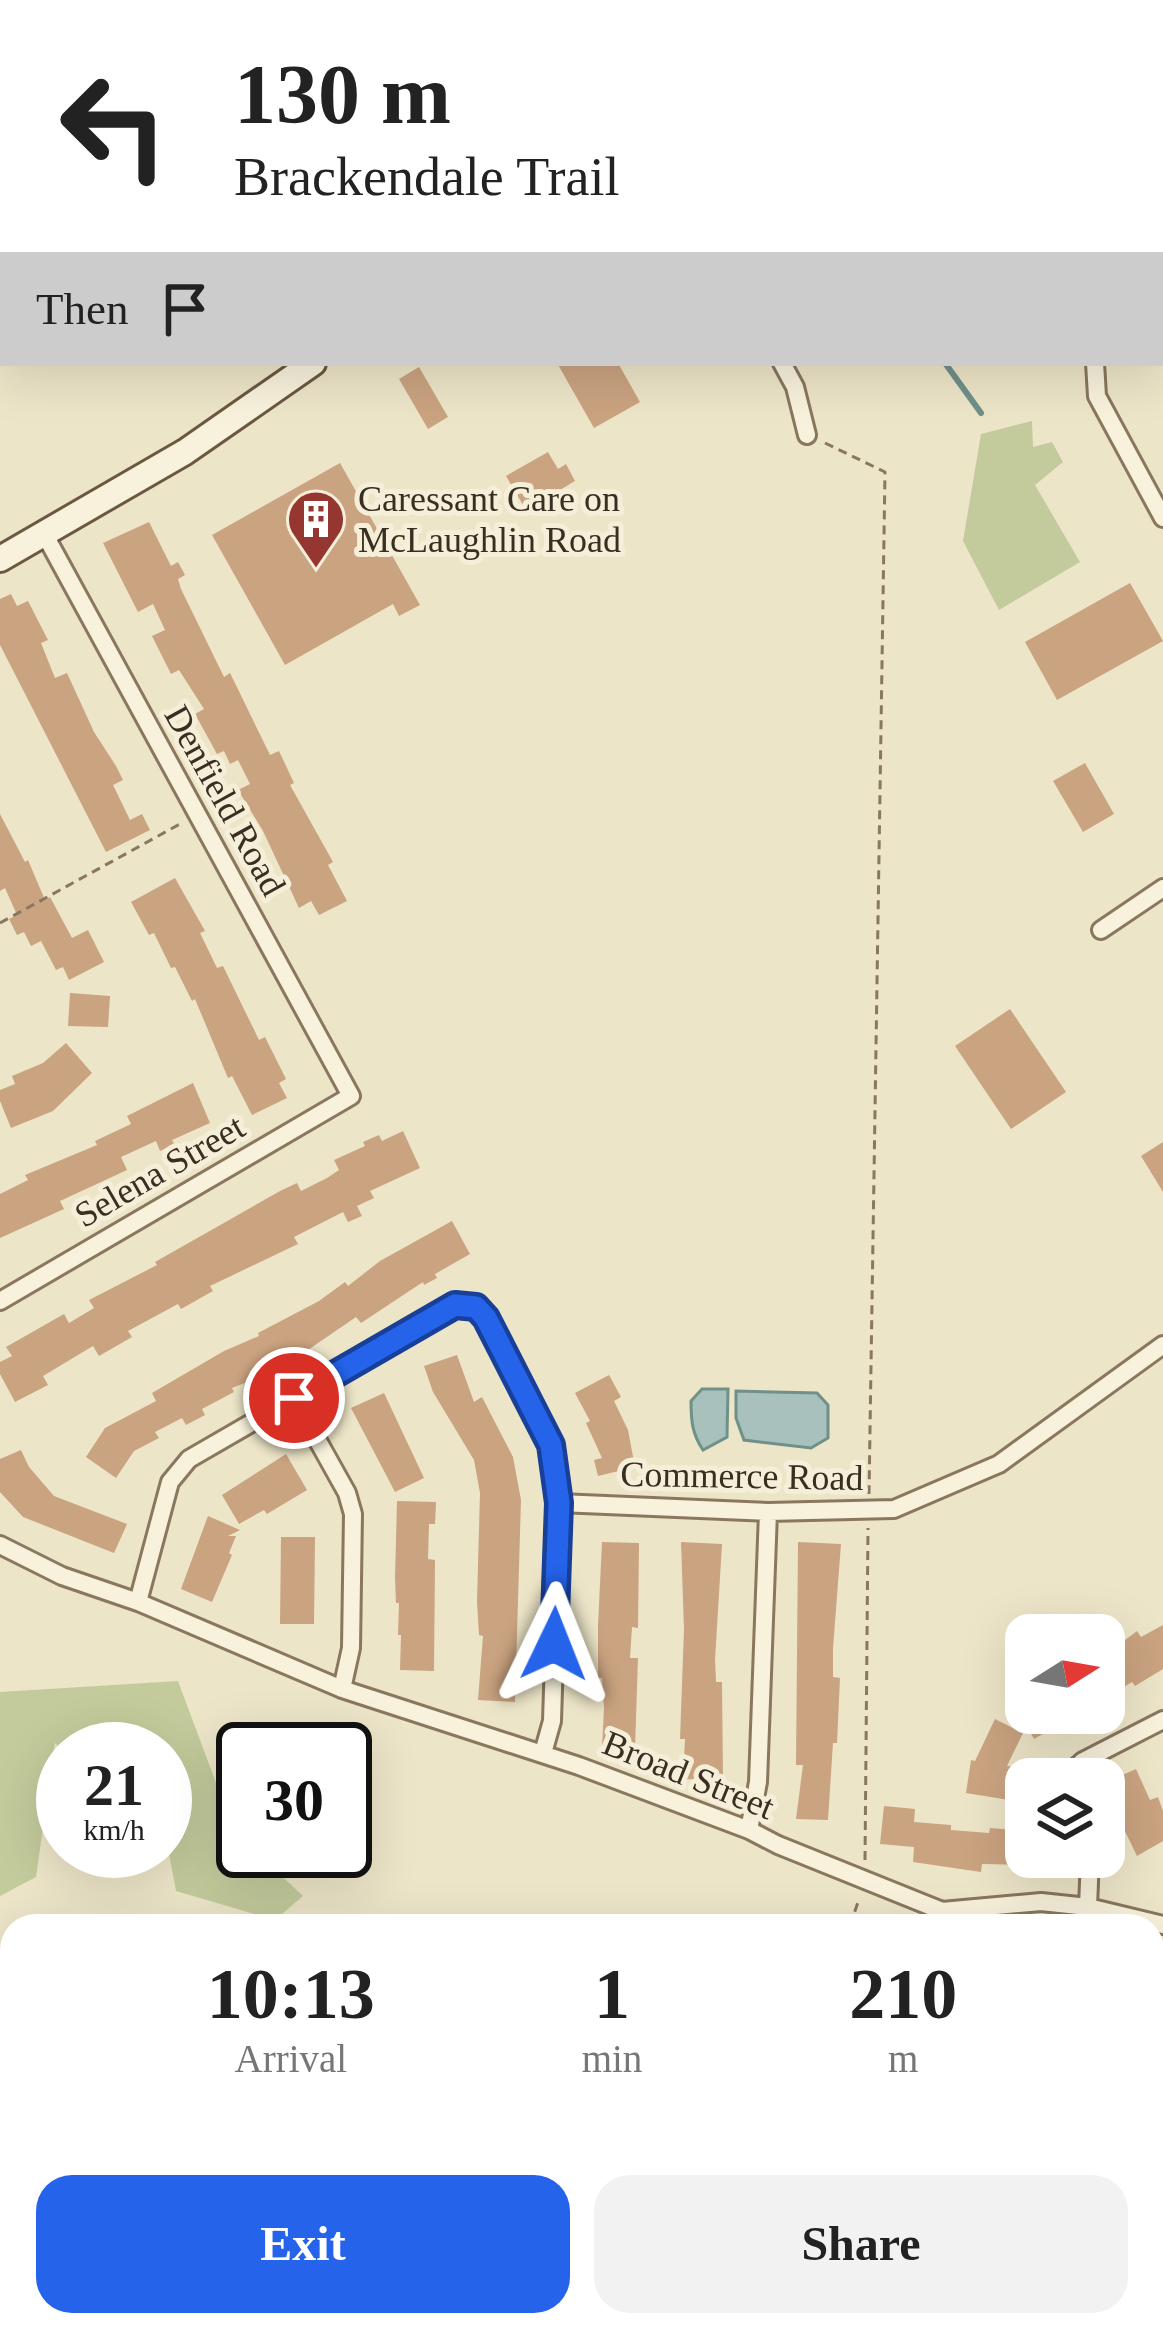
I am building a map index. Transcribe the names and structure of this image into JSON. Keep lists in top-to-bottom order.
{
  "streets": {
    "street": [
      "Denfield Road",
      "Selena Street",
      "Commerce Road",
      "Broad Street"
    ]
  },
  "crossings": [
    ["Denfield Road", "Selena Street"]
  ],
  "places": {
    "building": ["Caressant Care on McLaughlin Road"]
  },
  "north": "right",
  "page": {
    "turn": ["130 m", "Brackendale Trail"],
    "then": "Then",
    "speed": "21 km/h",
    "limit": "30",
    "eta": [
      "10:13",
      "Arrival",
      "1",
      "min",
      "210",
      "m"
    ],
    "buttons": ["Exit", "Share"]
  }
}
